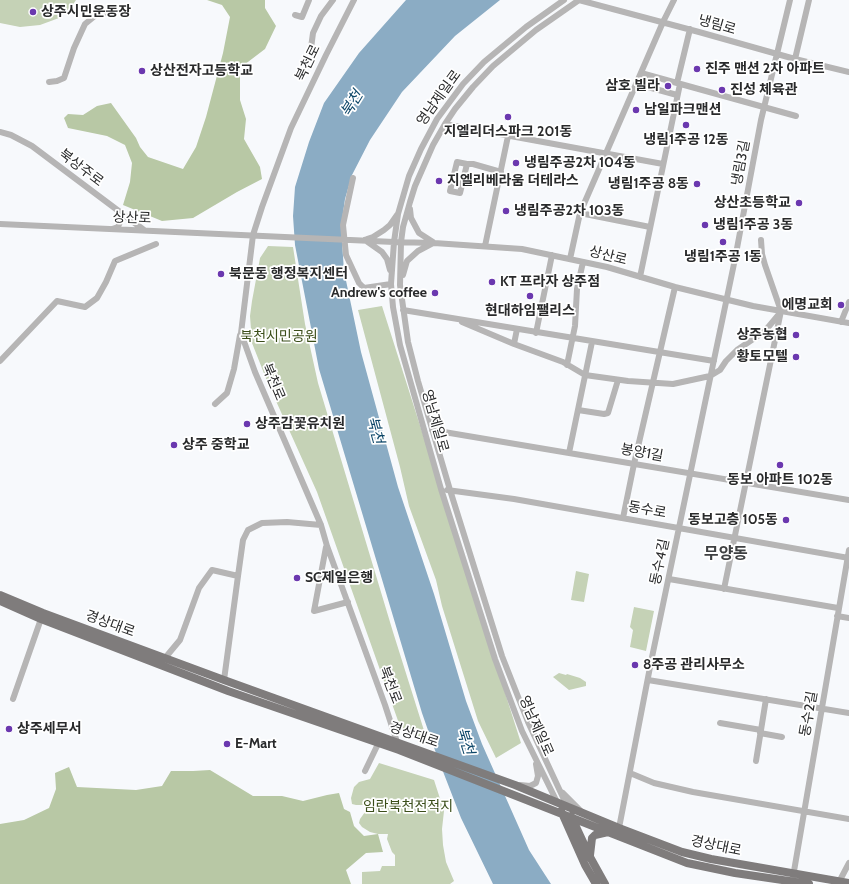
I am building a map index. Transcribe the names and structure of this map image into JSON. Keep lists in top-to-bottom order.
{
  "streets": {
    "main road": ["영남제일로", "경상대로"],
    "street": [
      "냉림로",
      "북천로",
      "냉림3길",
      "북상주로",
      "상산로",
      "봉양1길",
      "동수로",
      "동수4길",
      "동수2길"
    ]
  },
  "crossings": [
    ["냉림로", "영남제일로"],
    ["냉림로", "냉림3길"],
    ["북천로", "상산로"],
    ["북천로", "경상대로"],
    ["영남제일로", "상산로"],
    ["영남제일로", "봉양1길"],
    ["영남제일로", "동수로"],
    ["영남제일로", "경상대로"],
    ["냉림3길", "상산로"],
    ["냉림3길", "동수4길"],
    ["북상주로", "상산로"],
    ["상산로", "동수4길"],
    ["봉양1길", "동수4길"],
    ["동수로", "동수4길"],
    ["동수로", "동수2길"],
    ["동수4길", "경상대로"],
    ["경상대로", "동수2길"]
  ],
  "districts": ["무양동"],
  "water": ["북천"],
  "parks": ["북천시민공원", "임란북천전적지"],
  "places": [
    "상주시민운동장",
    "진주 맨션 2차 아파트",
    "상산전자고등학교",
    "삼호 빌라",
    "진성 체육관",
    "남일파크맨션",
    "지엘리더스파크 201동",
    "냉림1주공 12동",
    "냉림주공2차 104동",
    "지엘리베라움 더테라스",
    "냉림1주공 8동",
    "상산초등학교",
    "냉림주공2차 103동",
    "냉림1주공 3동",
    "냉림1주공 1동",
    "북문동 행정복지센터",
    "KT 프라자 상주점",
    "Andrew's coffee",
    "현대하임팰리스",
    "에명교회",
    "상주농협",
    "황토모텔",
    "상주감꽃유치원",
    "상주 중학교",
    "동보 아파트 102동",
    "동보고층 105동",
    "SC제일은행",
    "8주공 관리사무소",
    "상주세무서",
    "E-Mart"
  ]
}
